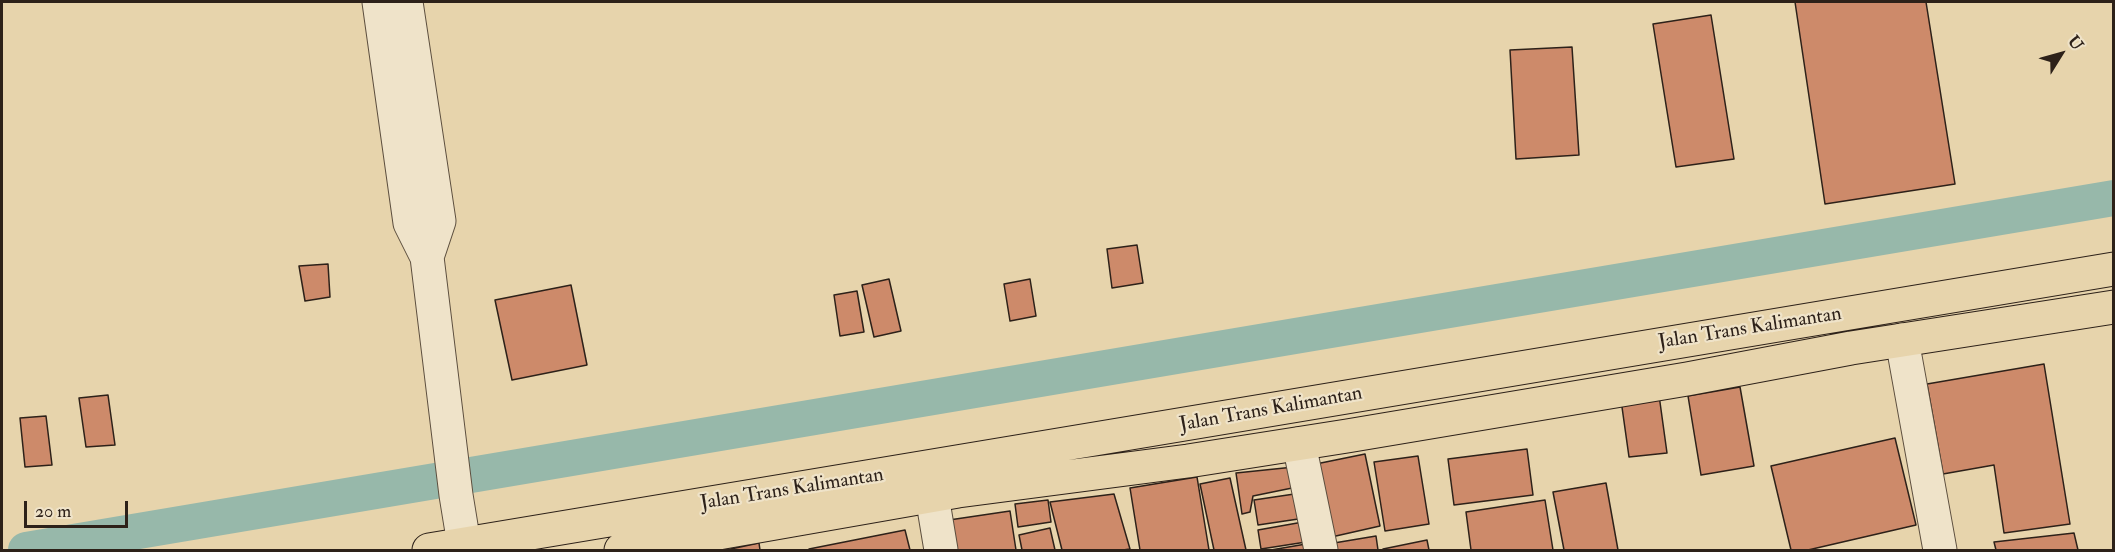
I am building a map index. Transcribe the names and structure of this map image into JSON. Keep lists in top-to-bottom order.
{
  "streets": {
    "highway": ["Jalan Trans Kalimantan"]
  },
  "scale_bar": "20 m",
  "north": "top right"
}
